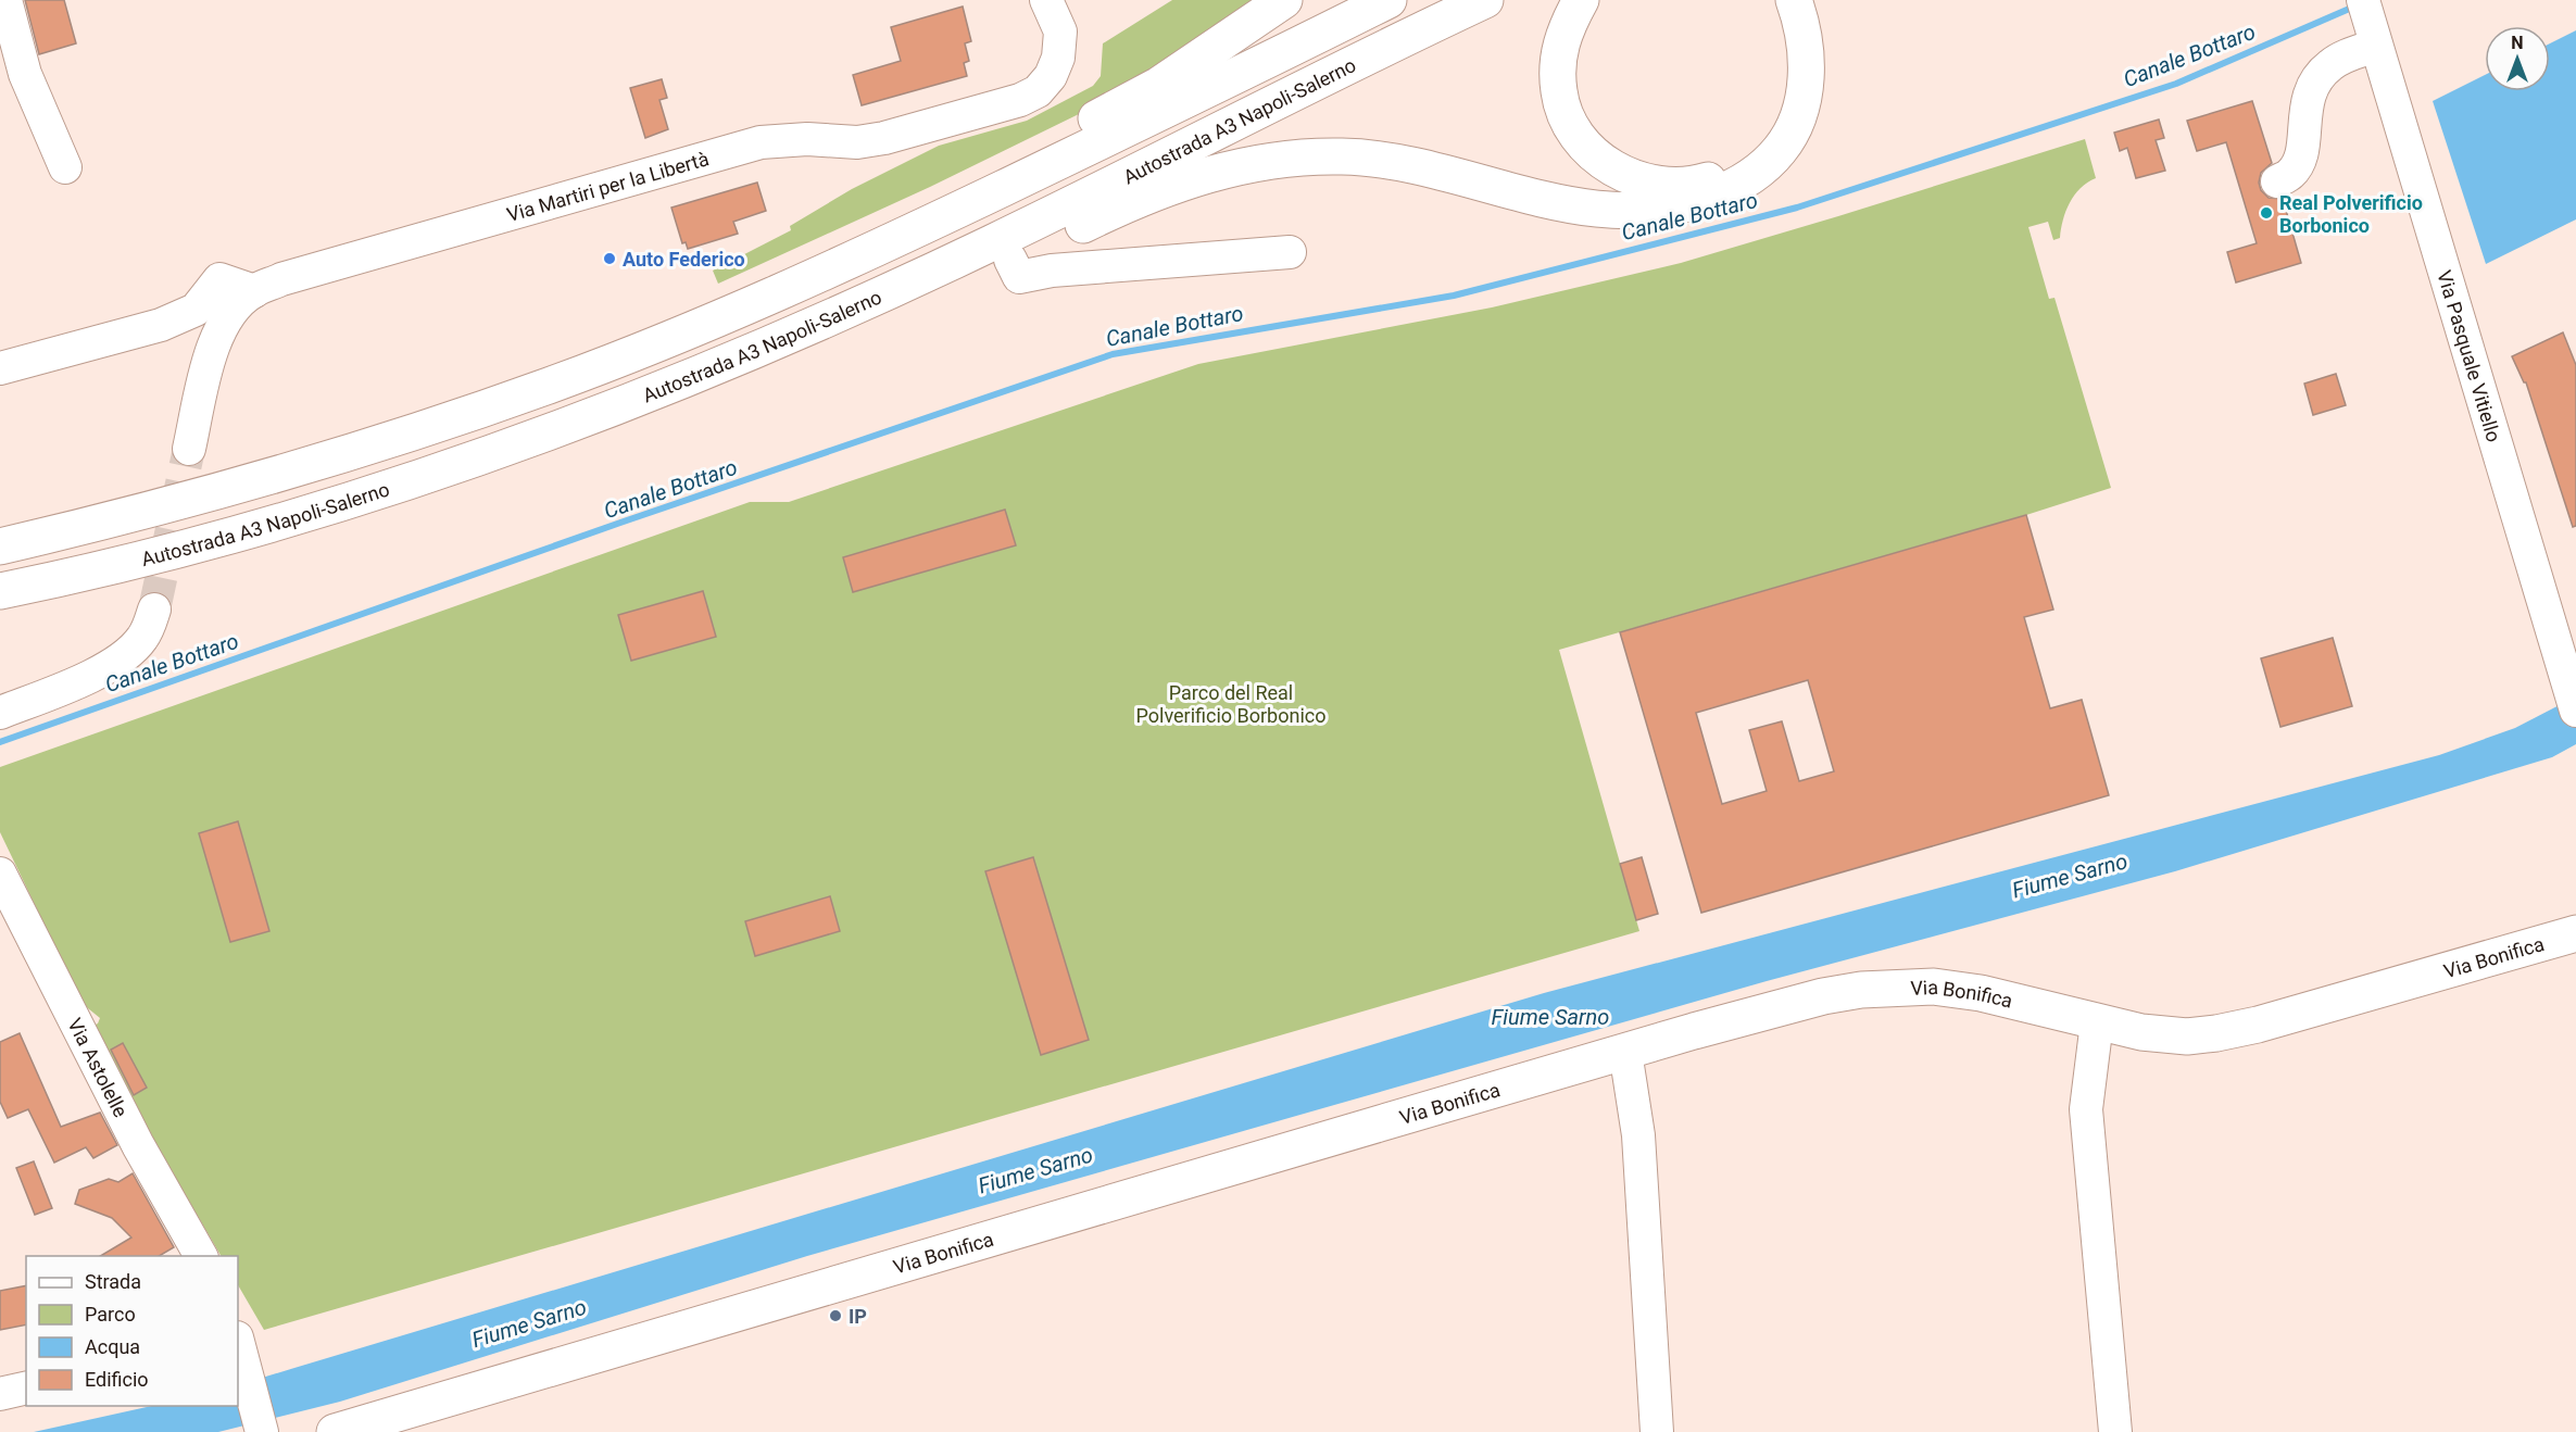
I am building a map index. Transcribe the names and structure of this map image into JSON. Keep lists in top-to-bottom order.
{
  "streets": {
    "main road": ["Autostrada A3 Napoli-Salerno", "Via Bonifica"],
    "street": ["Via Martiri per la Libertà", "Via Pasquale Vitiello", "Via Astolelle"]
  },
  "water": ["Canale Bottaro", "Fiume Sarno"],
  "parks": ["Parco del Real Polverificio Borbonico"],
  "places": ["Real Polverificio Borbonico", "Auto Federico", "IP"],
  "legend": [
    "Strada",
    "Parco",
    "Acqua",
    "Edificio"
  ],
  "north": "top"
}
